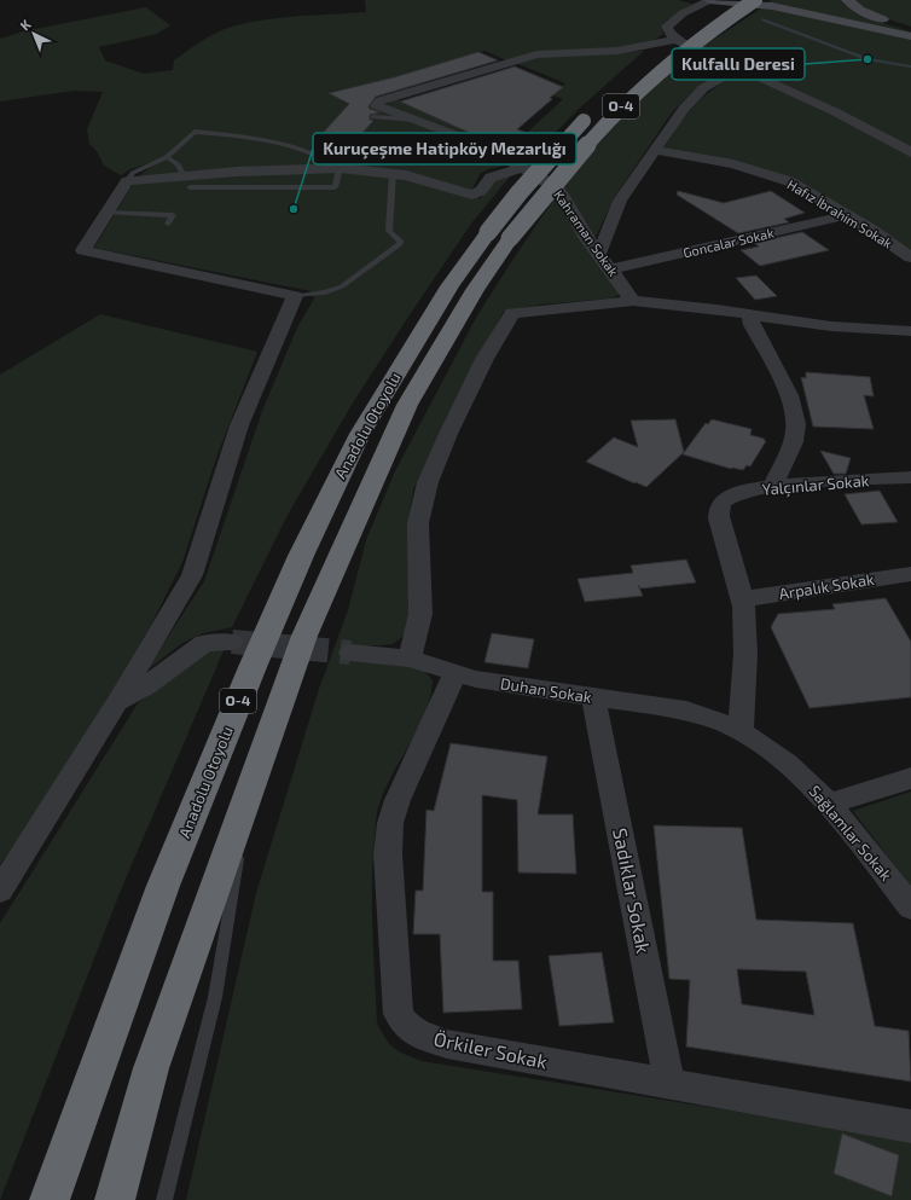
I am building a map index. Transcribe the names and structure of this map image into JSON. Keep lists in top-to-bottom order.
{
  "streets": {
    "highway": ["O-4", "Anadolu Otoyolu"],
    "street": [
      "Hafız İbrahim Sokak",
      "Kahraman Sokak",
      "Goncalar Sokak",
      "Yalçınlar Sokak",
      "Arpalık Sokak",
      "Duhan Sokak",
      "Sağlamlar Sokak",
      "Sadıklar Sokak",
      "Örkiler Sokak"
    ]
  },
  "crossings": [
    ["O-4", "Anadolu Otoyolu"],
    ["Hafız İbrahim Sokak", "Goncalar Sokak"],
    ["Kahraman Sokak", "Goncalar Sokak"],
    ["Yalçınlar Sokak", "Arpalık Sokak"],
    ["Duhan Sokak", "Sağlamlar Sokak"],
    ["Duhan Sokak", "Sadıklar Sokak"],
    ["Duhan Sokak", "Örkiler Sokak"],
    ["Sadıklar Sokak", "Örkiler Sokak"]
  ],
  "places": ["Kulfallı Deresi", "Kuruçeşme Hatipköy Mezarlığı"],
  "north": "top left"
}
